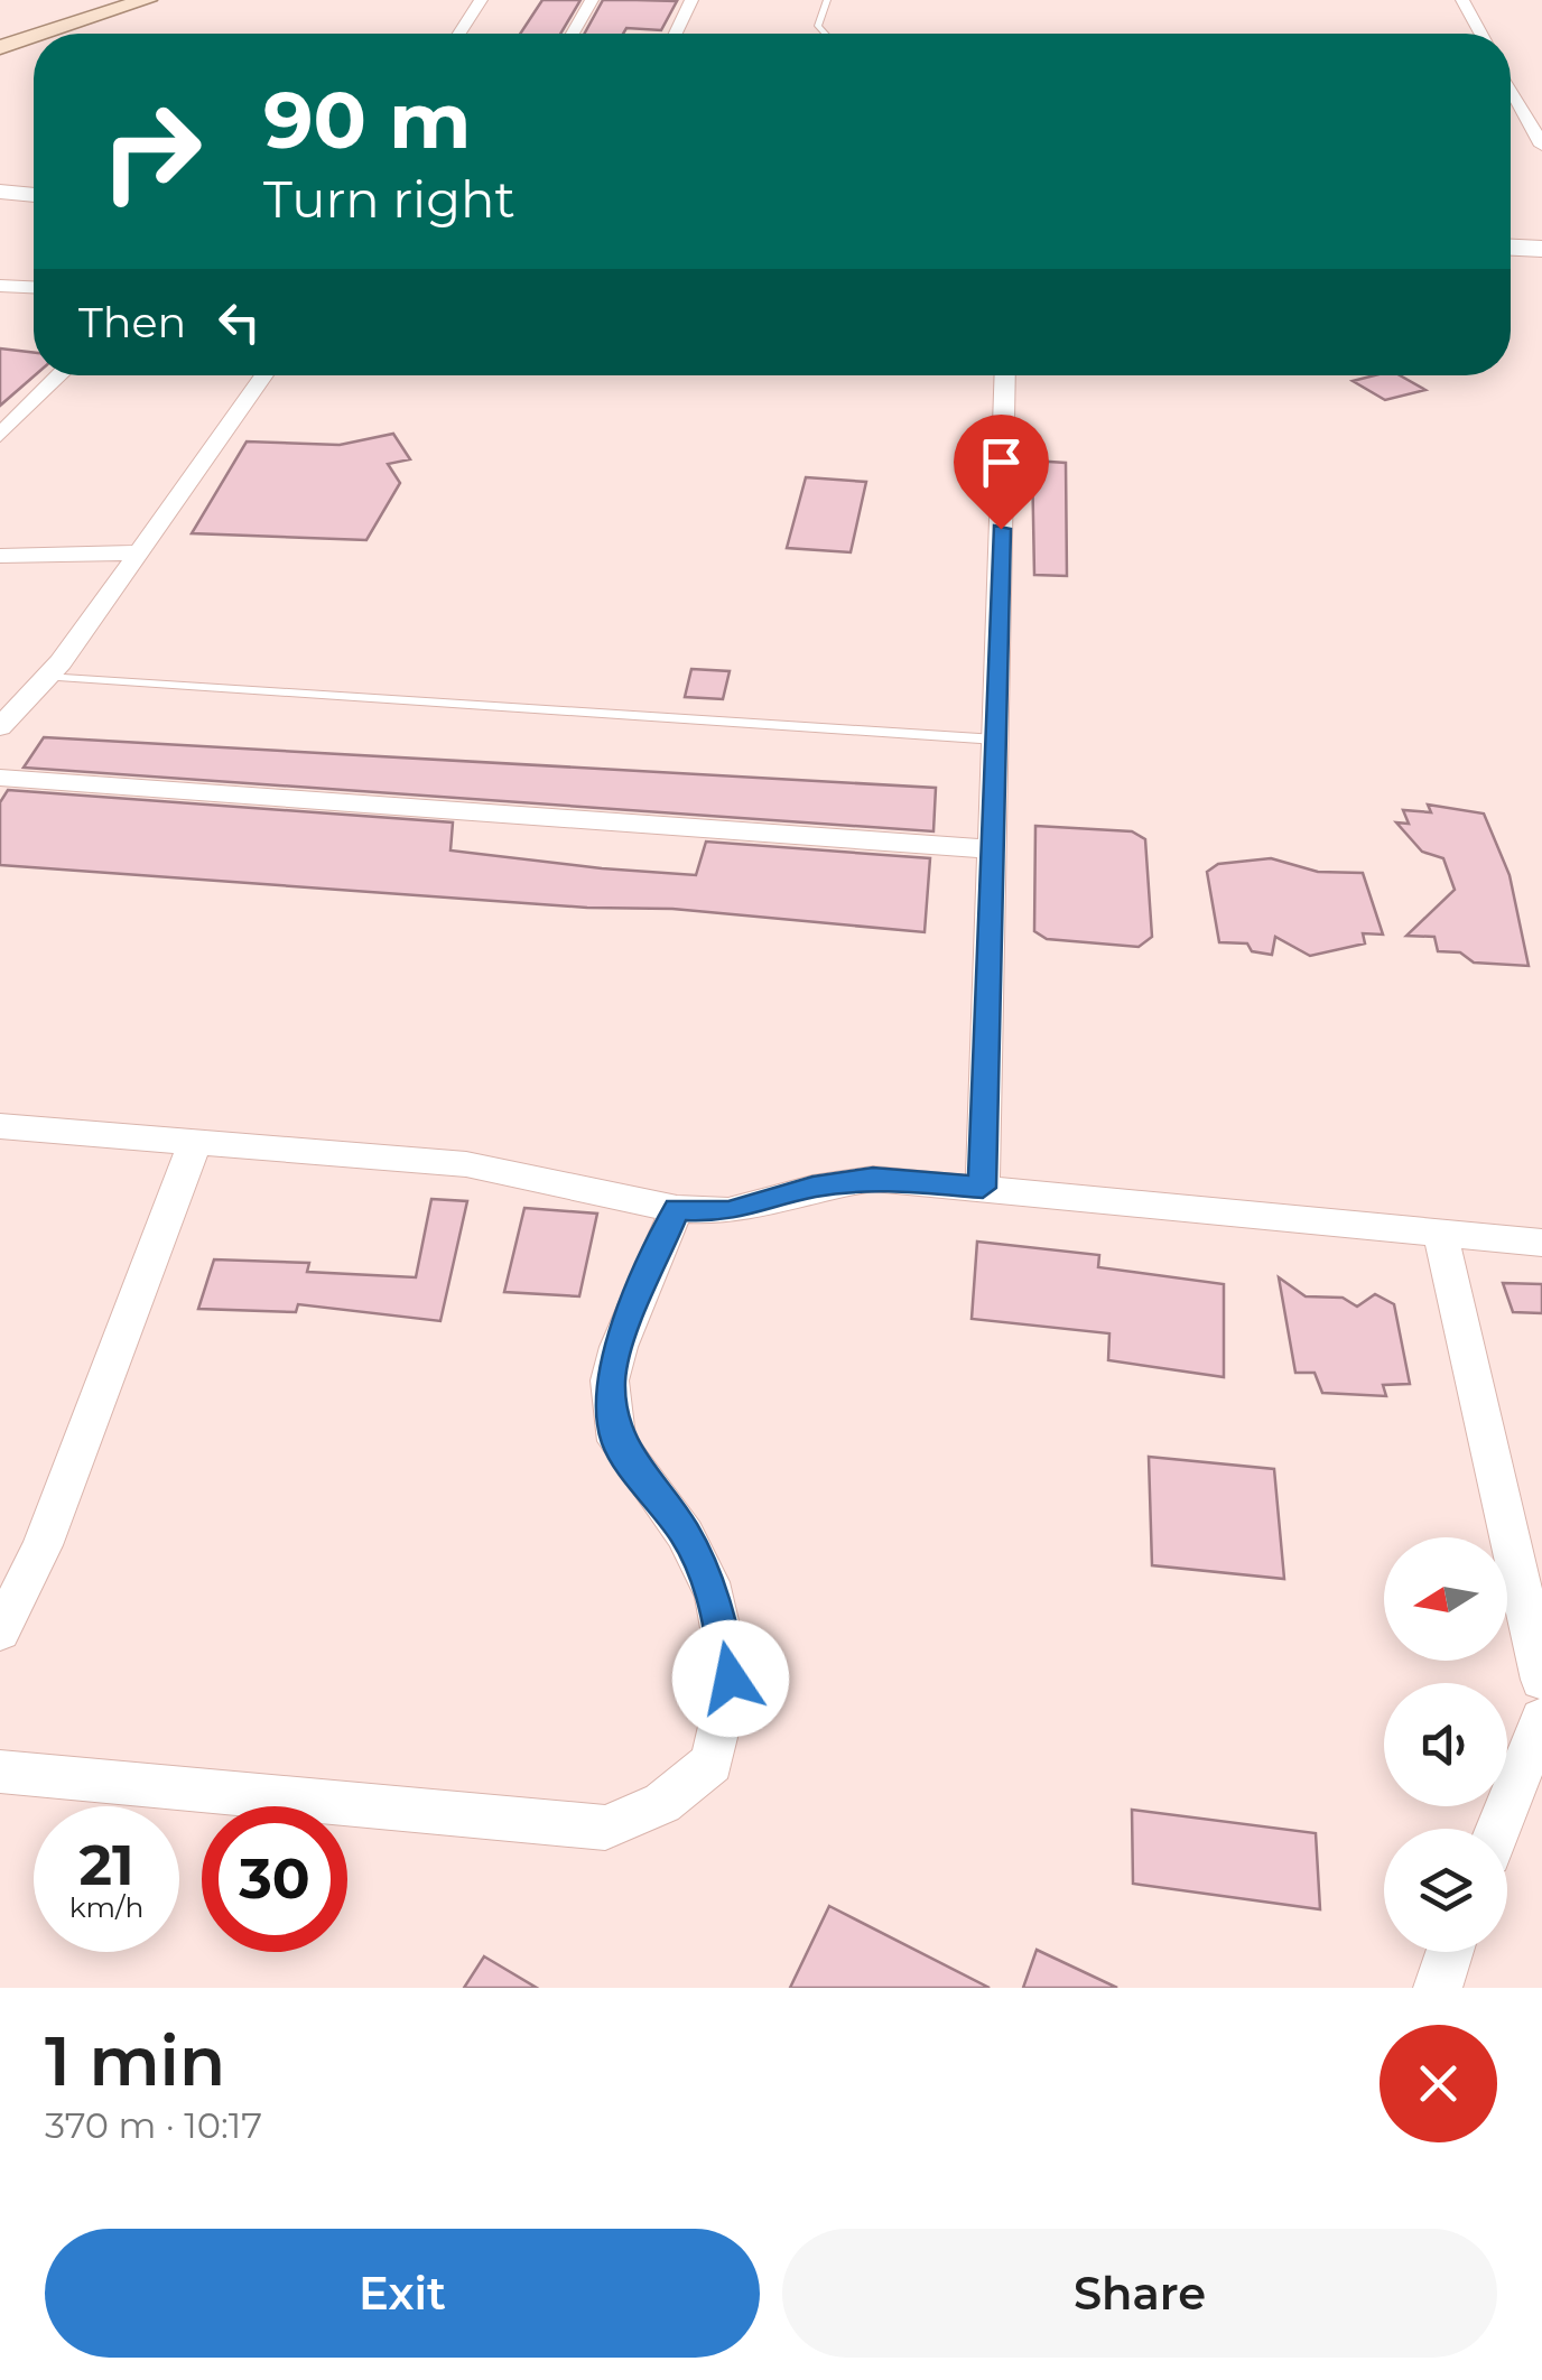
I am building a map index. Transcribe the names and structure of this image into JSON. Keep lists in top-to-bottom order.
{
  "north": "left",
  "page": {
    "turn": ["90 m", "Turn right"],
    "then": "Then",
    "speed": "21 km/h",
    "limit": "30",
    "heading": ["1 min", "370 m · 10:17"],
    "buttons": ["Exit", "Share"]
  }
}
